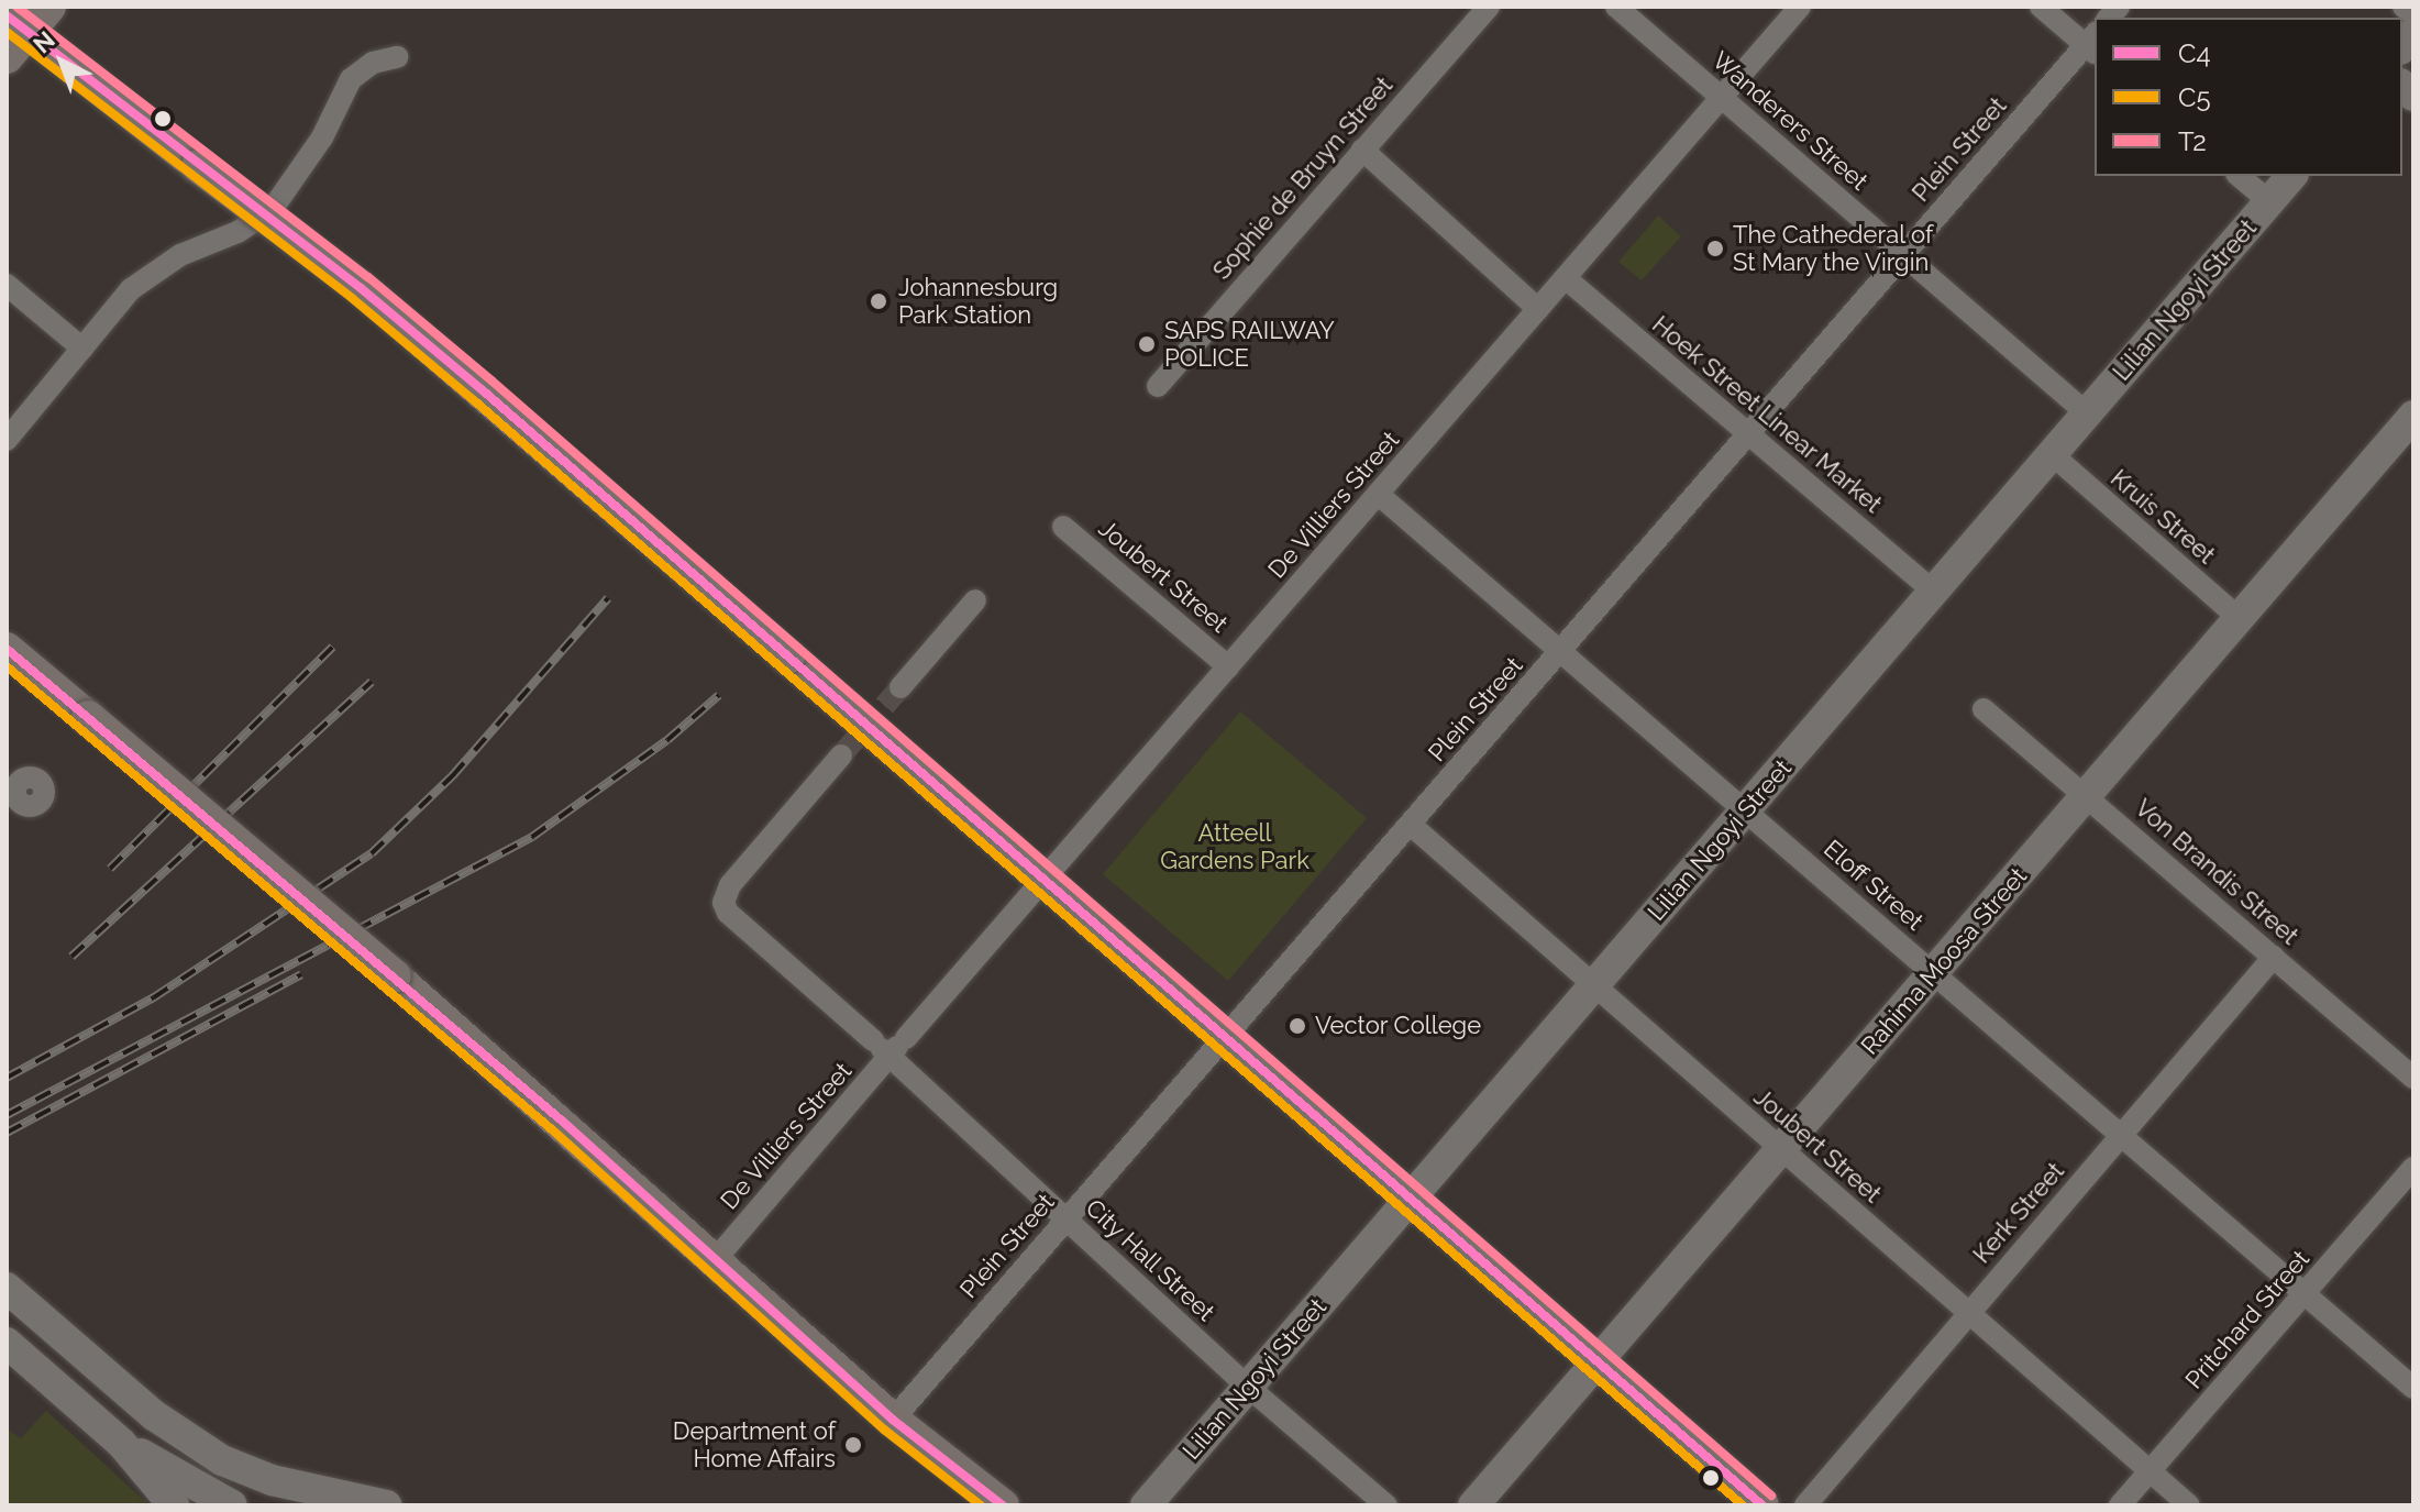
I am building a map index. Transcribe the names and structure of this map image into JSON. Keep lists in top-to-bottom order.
{
  "streets": {
    "street": [
      "Wanderers Street",
      "Plein Street",
      "Sophie de Bruyn Street",
      "Lilian Ngoyi Street",
      "Hoek Street Linear Market",
      "De Villiers Street",
      "Kruis Street",
      "Joubert Street",
      "Von Brandis Street",
      "Eloff Street",
      "Rahima Moosa Street",
      "Kerk Street",
      "City Hall Street",
      "Pritchard Street"
    ]
  },
  "crossings": [
    ["Wanderers Street", "Plein Street"],
    ["Wanderers Street", "Lilian Ngoyi Street"],
    ["Wanderers Street", "De Villiers Street"],
    ["Plein Street", "Hoek Street Linear Market"],
    ["Plein Street", "Joubert Street"],
    ["Plein Street", "Eloff Street"],
    ["Plein Street", "City Hall Street"],
    ["Lilian Ngoyi Street", "Hoek Street Linear Market"],
    ["Lilian Ngoyi Street", "Kruis Street"],
    ["Lilian Ngoyi Street", "Joubert Street"],
    ["Lilian Ngoyi Street", "Eloff Street"],
    ["Lilian Ngoyi Street", "City Hall Street"],
    ["Hoek Street Linear Market", "De Villiers Street"],
    ["De Villiers Street", "Joubert Street"],
    ["De Villiers Street", "Eloff Street"],
    ["De Villiers Street", "City Hall Street"],
    ["Kruis Street", "Rahima Moosa Street"],
    ["Joubert Street", "Rahima Moosa Street"],
    ["Joubert Street", "Kerk Street"],
    ["Joubert Street", "Pritchard Street"],
    ["Von Brandis Street", "Rahima Moosa Street"],
    ["Von Brandis Street", "Kerk Street"],
    ["Eloff Street", "Rahima Moosa Street"],
    ["Eloff Street", "Kerk Street"],
    ["Eloff Street", "Pritchard Street"]
  ],
  "parks": ["Atteell Gardens Park"],
  "places": [
    "The Cathederal of St Mary the Virgin",
    "Johannesburg Park Station",
    "SAPS RAILWAY POLICE",
    "Vector College",
    "Department of Home Affairs"
  ],
  "lines": ["transit line T2", "transit line C4", "transit line C5"],
  "legend": ["C4", "C5", "T2"],
  "north": "top left"
}
